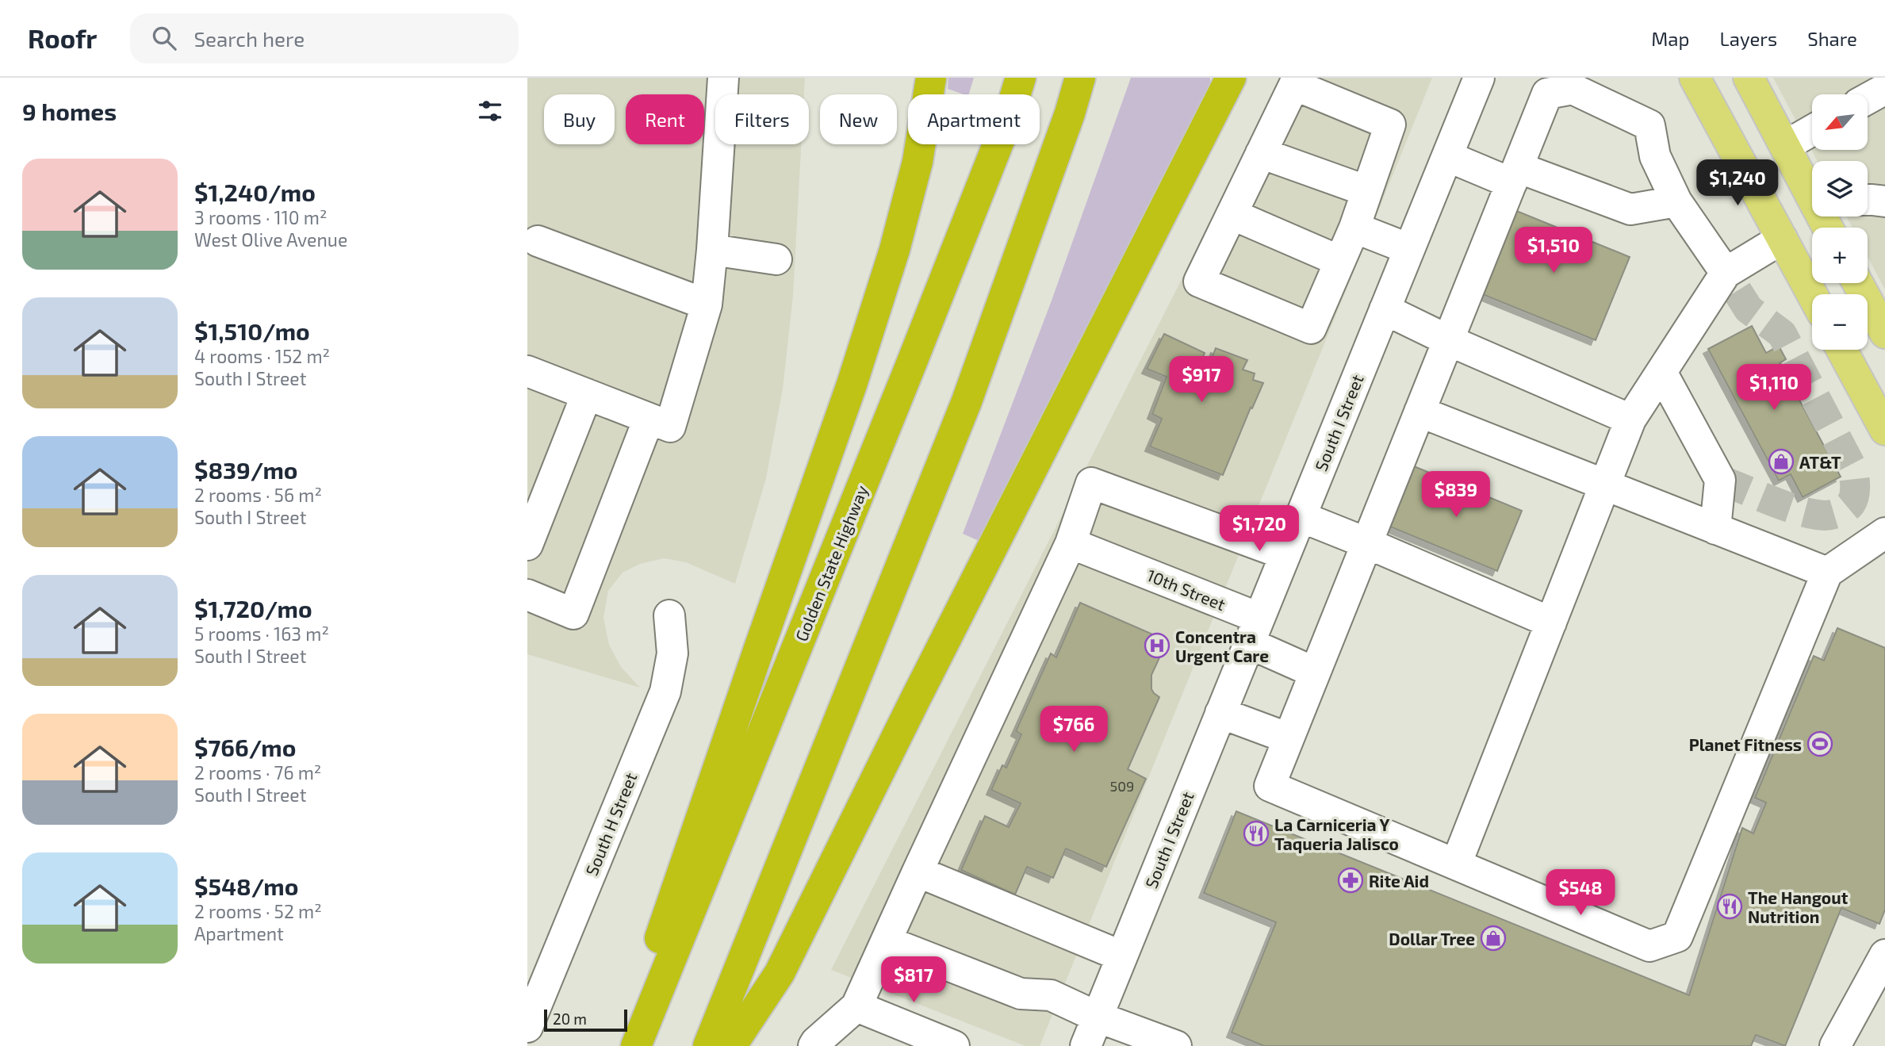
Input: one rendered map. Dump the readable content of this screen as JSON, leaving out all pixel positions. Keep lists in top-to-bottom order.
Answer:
{
  "streets": {
    "highway": ["Golden State Highway"],
    "street": ["South I Street", "10th Street", "South H Street"]
  },
  "crossings": [
    ["South I Street", "10th Street"]
  ],
  "places": {
    "shop": ["AT&T", "Dollar Tree"],
    "hospital": ["Concentra Urgent Care"],
    "sports": ["Planet Fitness"],
    "restaurant": ["La Carniceria Y Taqueria Jalisco", "The Hangout Nutrition"],
    "pharmacy": ["Rite Aid"]
  },
  "house_numbers": ["509"],
  "scale_bar": "20 m",
  "north": "bottom left",
  "page": {
    "header": "Roofr",
    "search": "Search here",
    "nav": ["Map", "Layers", "Share"],
    "heading": "9 homes",
    "map_buttons": ["+", "−"],
    "chip": [
      "Buy",
      "Rent",
      "Filters",
      "New",
      "Apartment"
    ],
    "list": [
      {
        "name": "$1,240/mo",
        "note": "3 rooms · 110 m² · West Olive Avenue"
      },
      {
        "name": "$1,510/mo",
        "note": "4 rooms · 152 m² · South I Street"
      },
      {
        "name": "$839/mo",
        "note": "2 rooms · 56 m² · South I Street"
      },
      {
        "name": "$1,720/mo",
        "note": "5 rooms · 163 m² · South I Street"
      },
      {
        "name": "$766/mo",
        "note": "2 rooms · 76 m² · South I Street"
      },
      {
        "name": "$548/mo",
        "note": "2 rooms · 52 m² · Apartment"
      }
    ],
    "price": [
      "$1,240",
      "$1,510",
      "$917",
      "$1,110",
      "$839",
      "$1,720",
      "$766",
      "$548",
      "$817"
    ],
    "scale": "20 m"
  }
}
